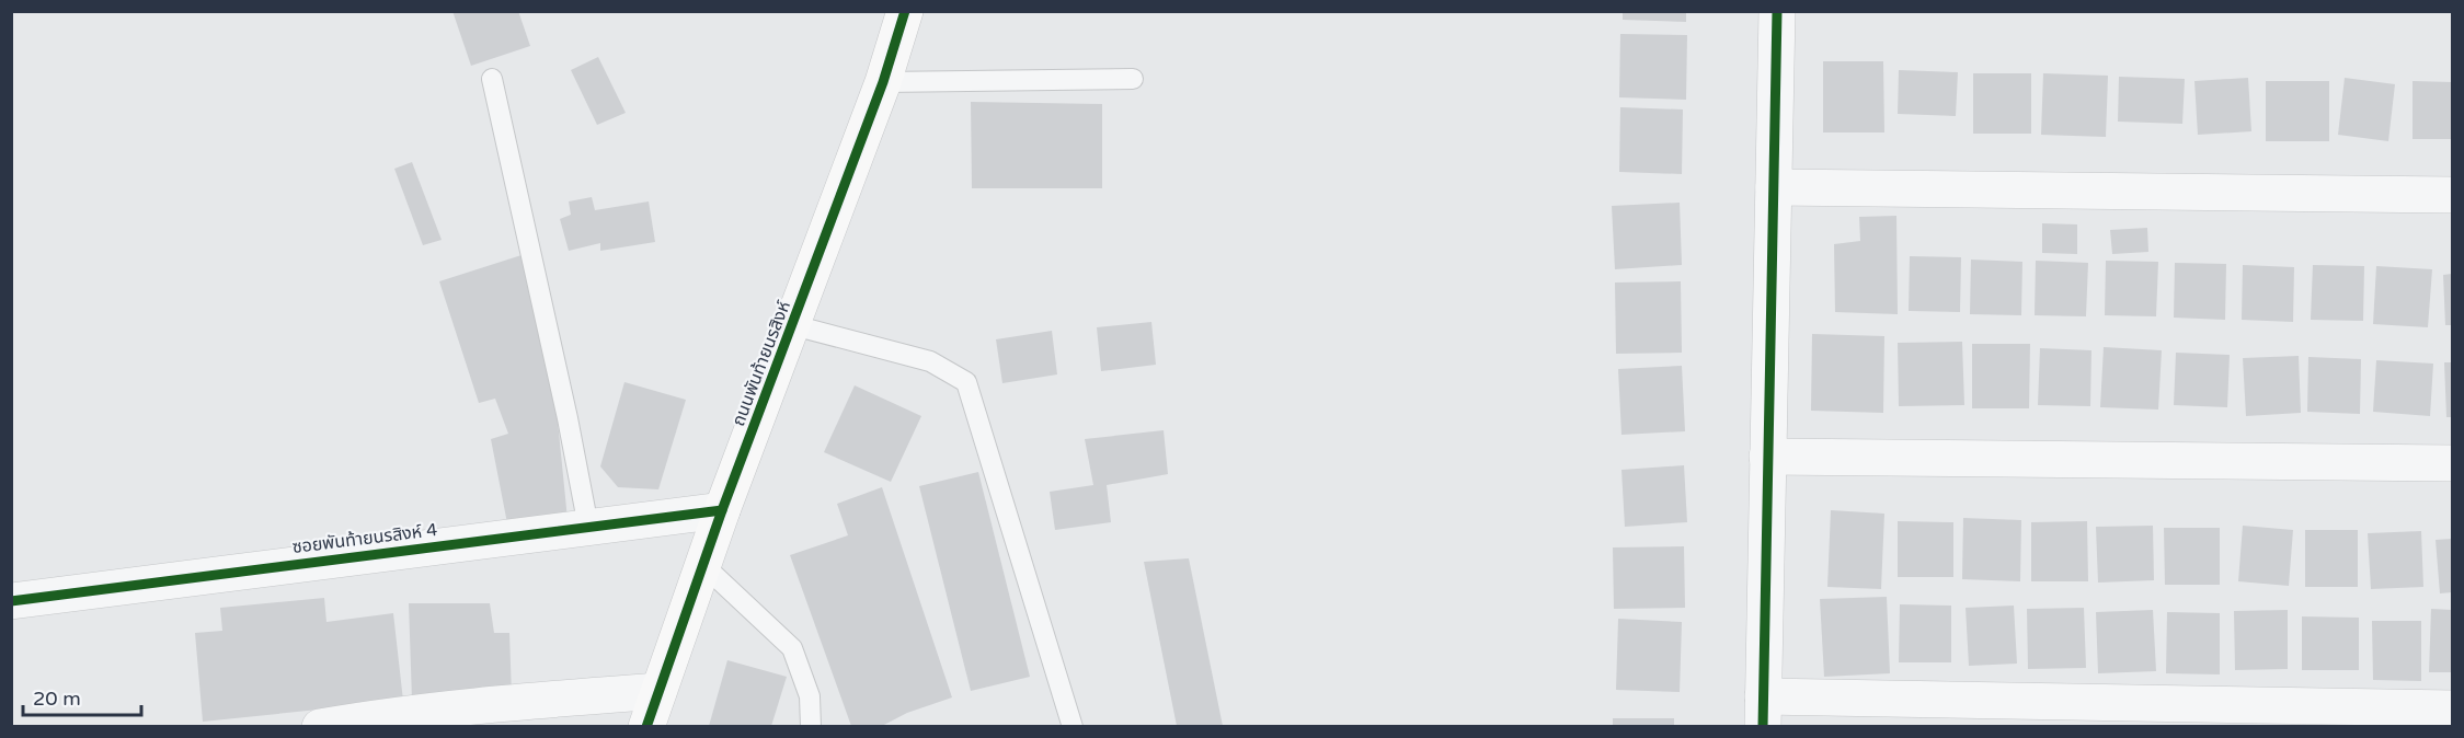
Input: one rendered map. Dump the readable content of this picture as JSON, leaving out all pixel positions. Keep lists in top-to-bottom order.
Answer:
{
  "streets": {
    "street": ["ถนนพันท้ายนรสิงห์", "ซอยพันท้ายนรสิงห์ 4"]
  },
  "crossings": [
    ["ถนนพันท้ายนรสิงห์", "ซอยพันท้ายนรสิงห์ 4"]
  ],
  "scale_bar": "20 m"
}
